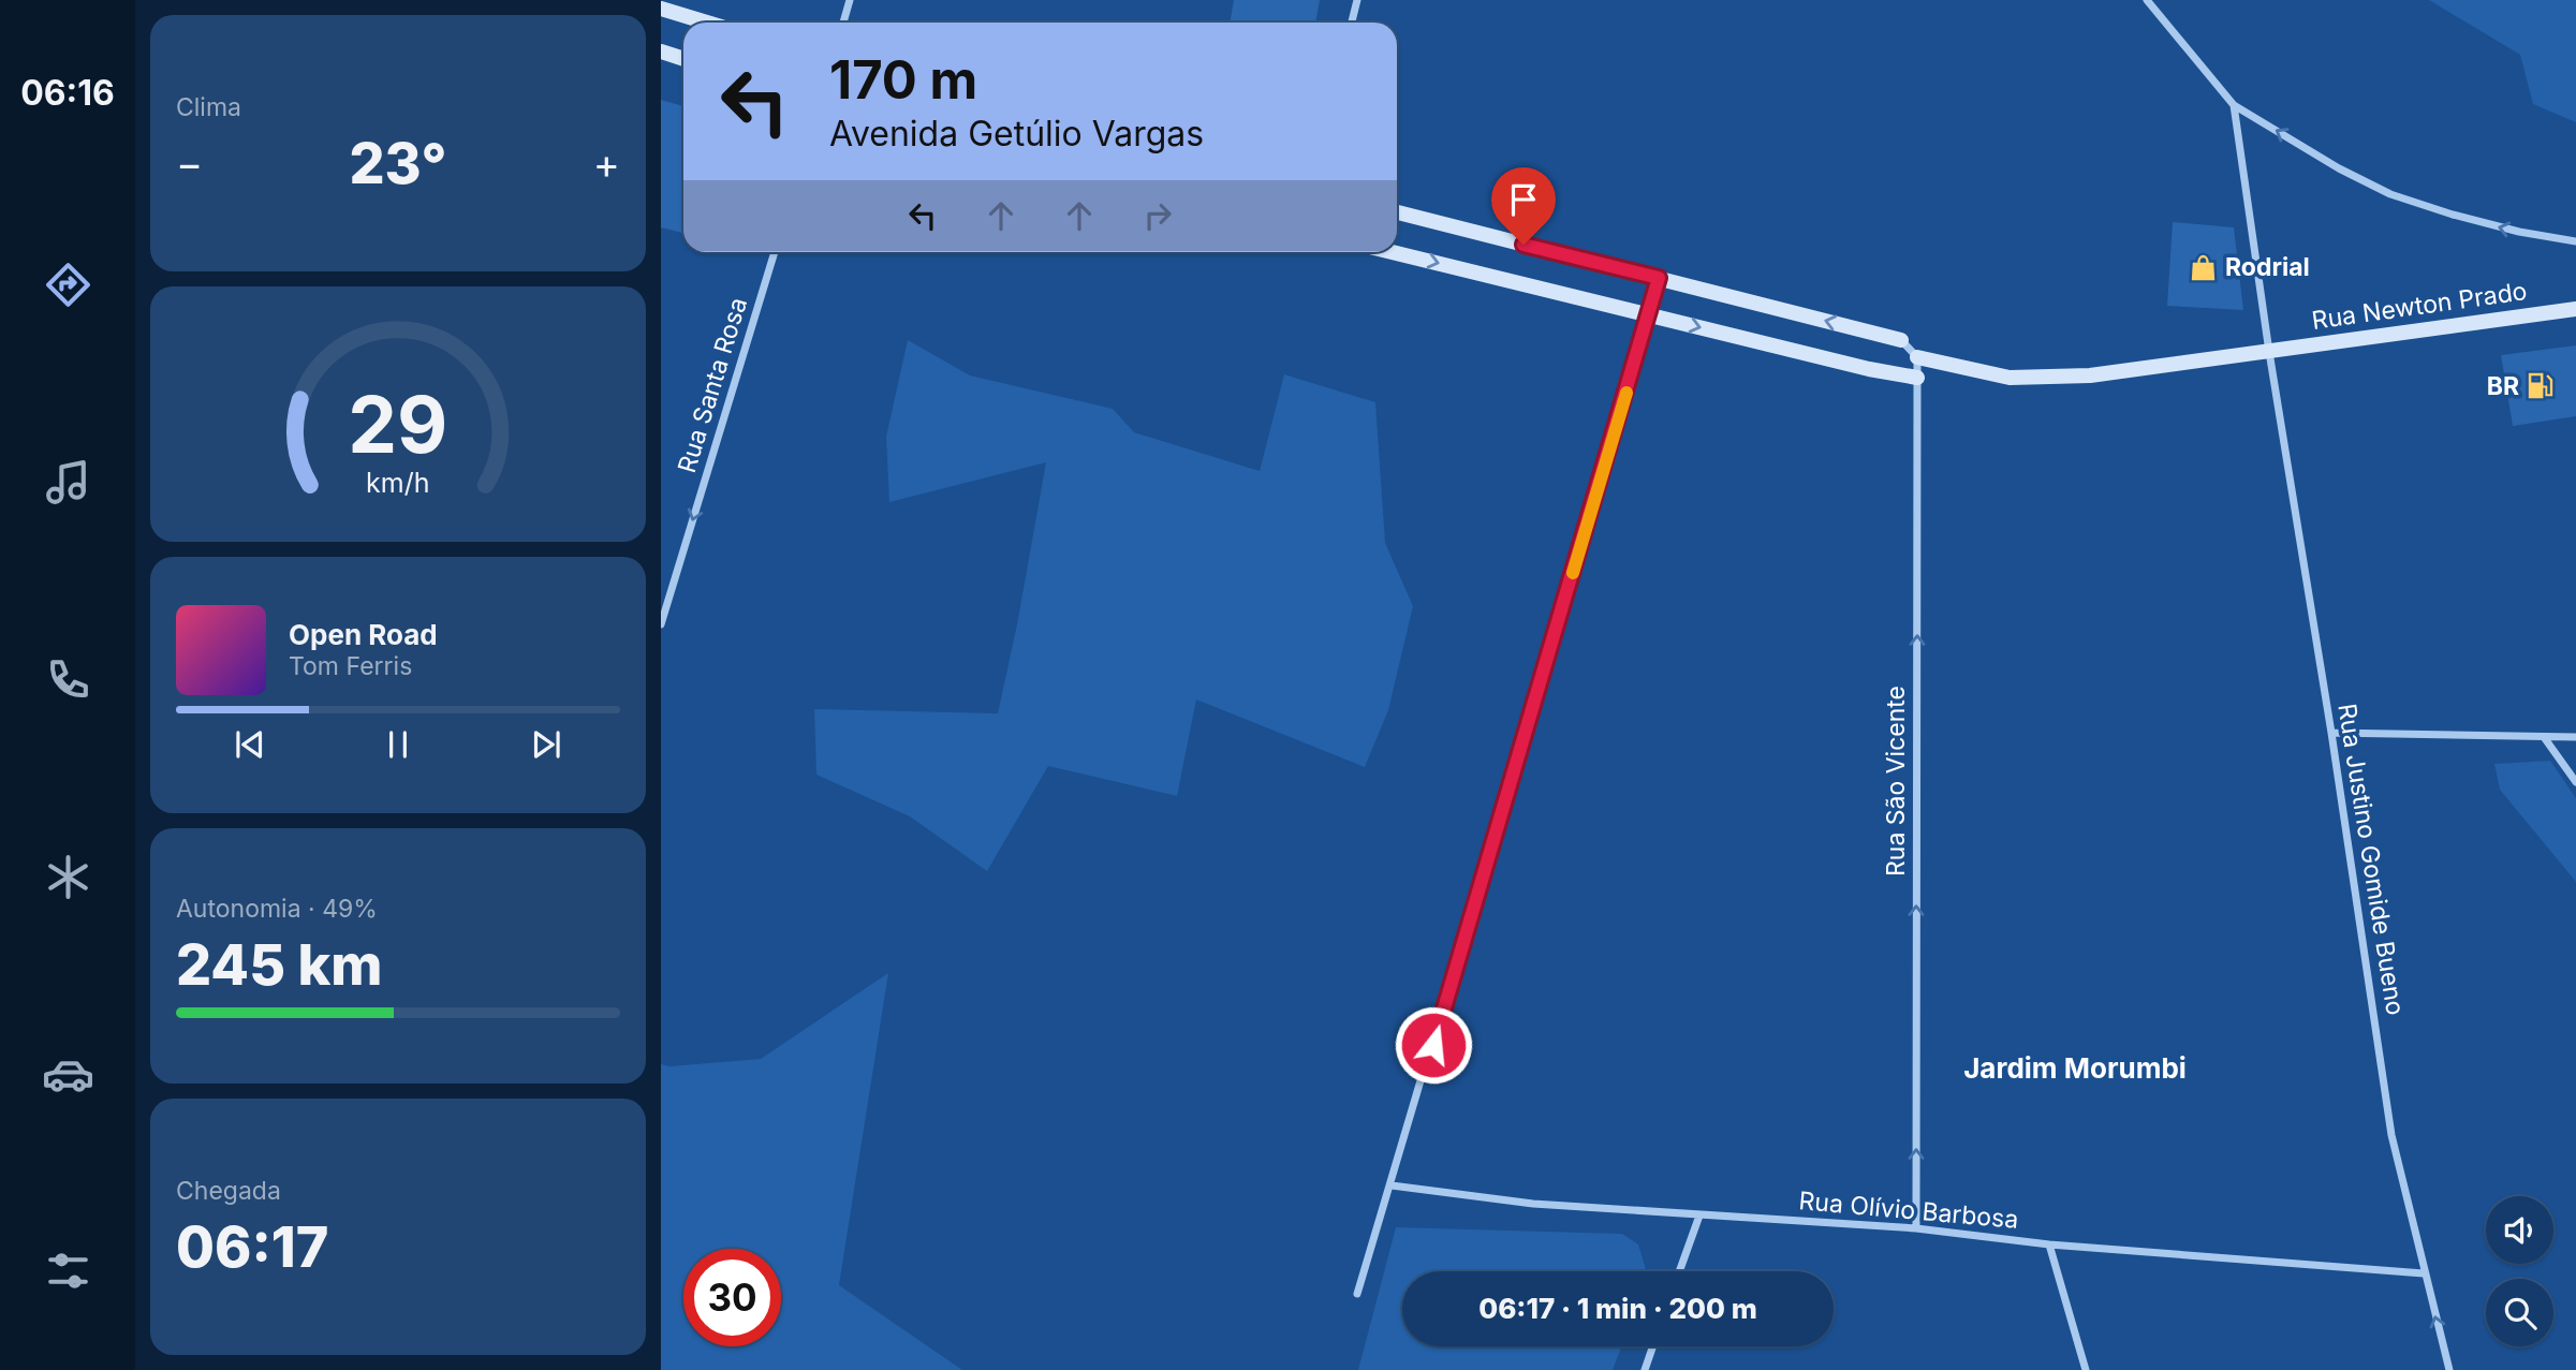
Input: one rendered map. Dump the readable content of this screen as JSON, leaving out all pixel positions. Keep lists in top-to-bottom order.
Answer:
{
  "streets": {
    "street": [
      "Rua Newton Prado",
      "Rua Santa Rosa",
      "Rua São Vicente",
      "Rua Justino Gomide Bueno",
      "Rua Olívio Barbosa"
    ]
  },
  "crossings": [
    ["Rua Newton Prado", "Rua São Vicente"],
    ["Rua Newton Prado", "Rua Justino Gomide Bueno"],
    ["Rua São Vicente", "Rua Olívio Barbosa"],
    ["Rua Justino Gomide Bueno", "Rua Olívio Barbosa"]
  ],
  "one_way": ["Rua Santa Rosa", "Rua São Vicente"],
  "districts": ["Jardim Morumbi"],
  "places": {
    "shop": ["Rodrial"],
    "fuel station": ["BR"]
  },
  "page": {
    "tabs": "06:16",
    "tile": [
      "Clima",
      ["Autonomia · 49%", "245 km"],
      ["Chegada", "06:17"]
    ],
    "turn": ["170 m", "Avenida Getúlio Vargas"],
    "heat": ["−", "23°", "+"],
    "song": ["Open Road", "Tom Ferris"],
    "limit": "30",
    "trip": "06:17 · 1 min · 200 m",
    "gauge": ["29", "km/h"]
  }
}
